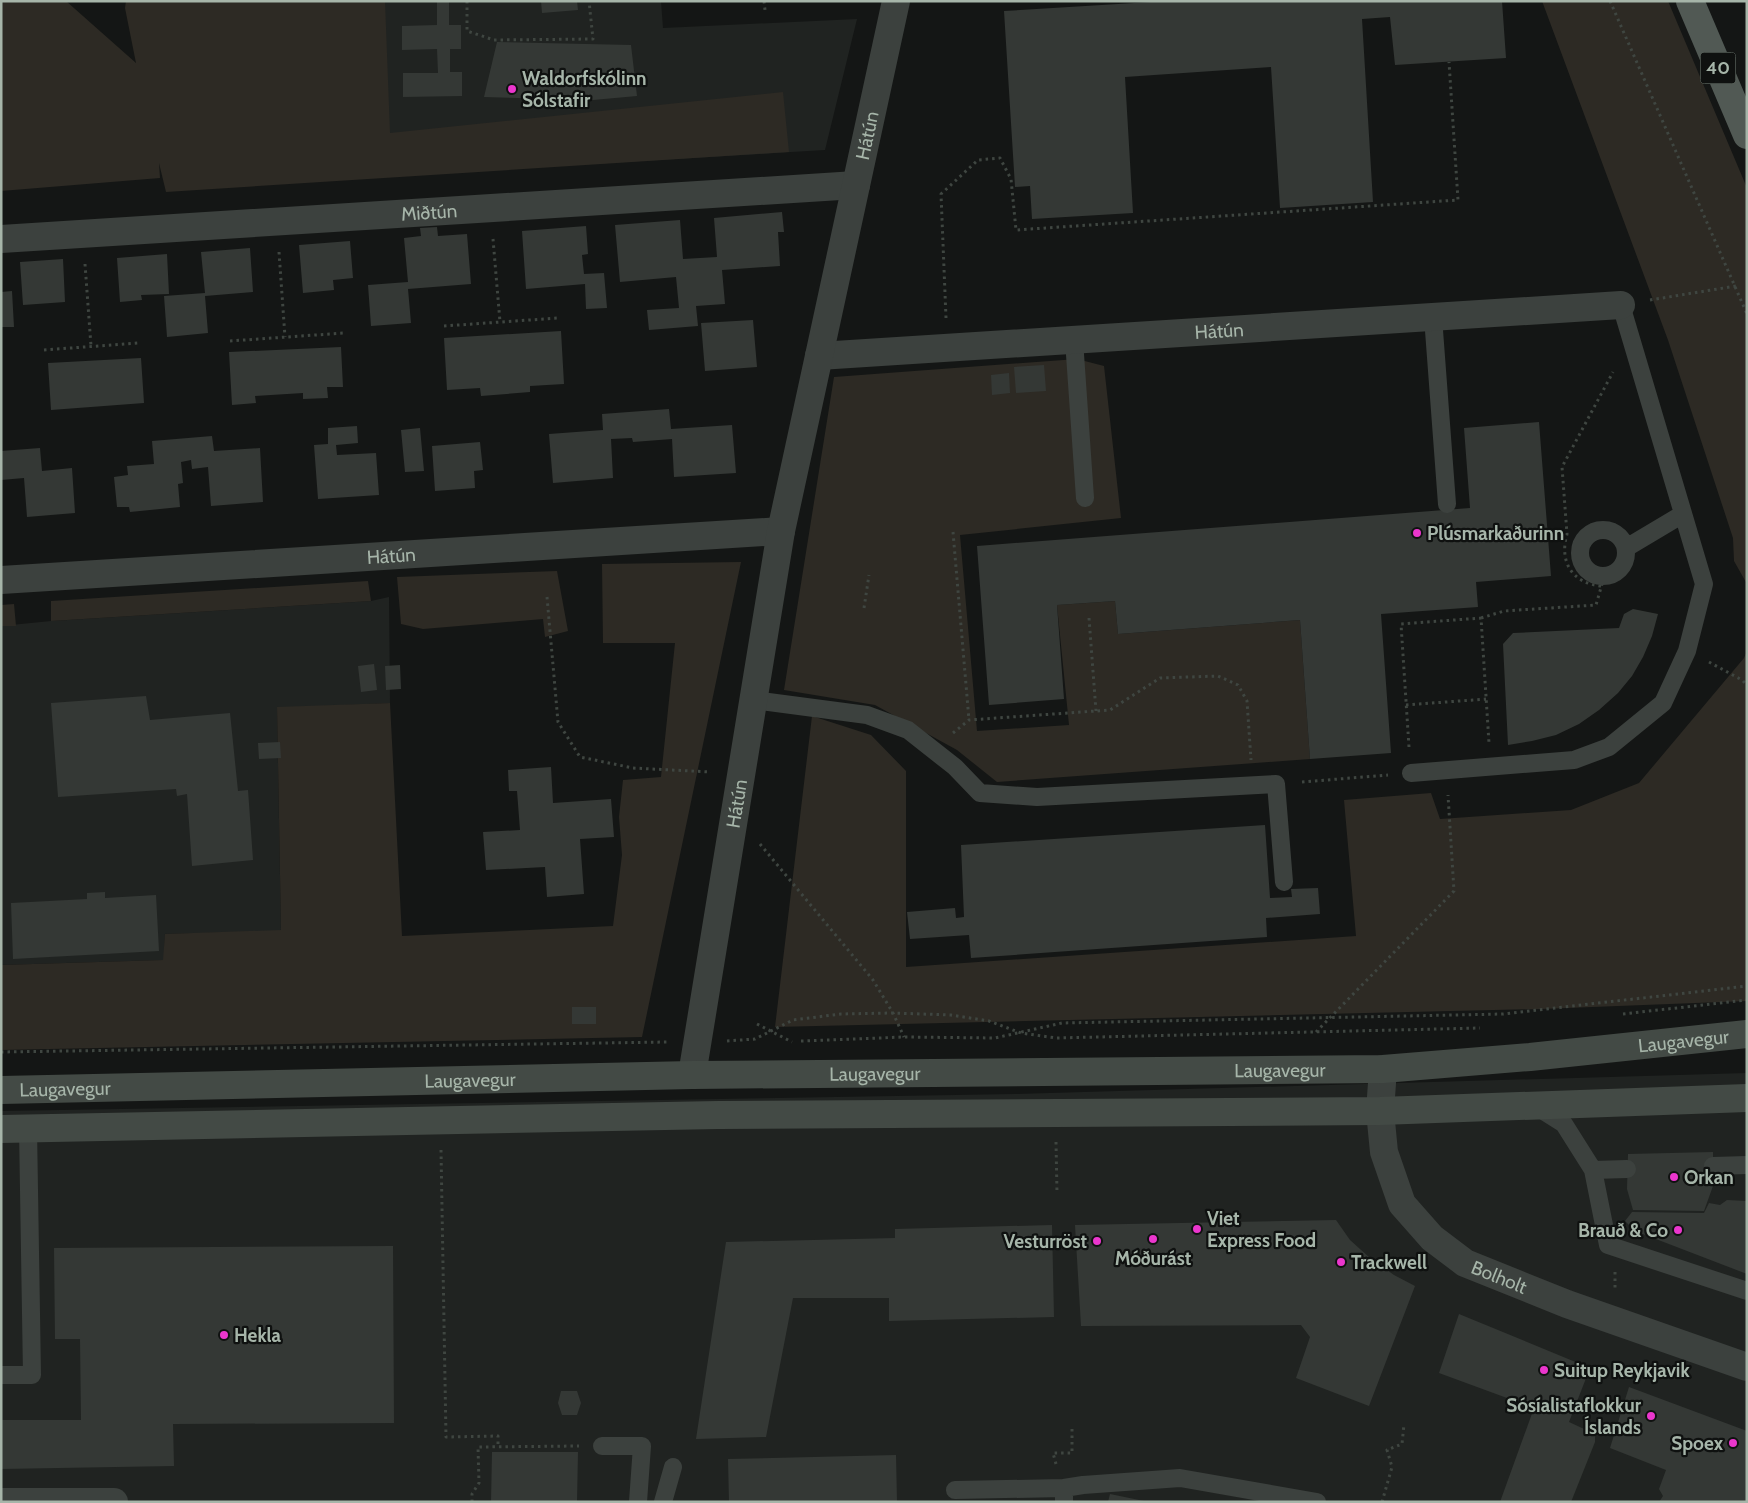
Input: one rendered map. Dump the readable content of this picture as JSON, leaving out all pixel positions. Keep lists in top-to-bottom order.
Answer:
{
  "streets": {
    "main road": ["40", "Laugavegur"],
    "street": ["Hátún", "Miðtún", "Bolholt"]
  },
  "crossings": [
    ["Hátún", "Miðtún"],
    ["Hátún", "Laugavegur"],
    ["Laugavegur", "Bolholt"]
  ],
  "places": [
    "Waldorfskólinn Sólstafir",
    "Plúsmarkaðurinn",
    "Orkan",
    "Viet Express Food",
    "Brauð & Co",
    "Móðurást",
    "Vesturröst",
    "Trackwell",
    "Hekla",
    "Suitup Reykjavik",
    "Sósíalistaflokkur Íslands",
    "Spoex"
  ]
}
